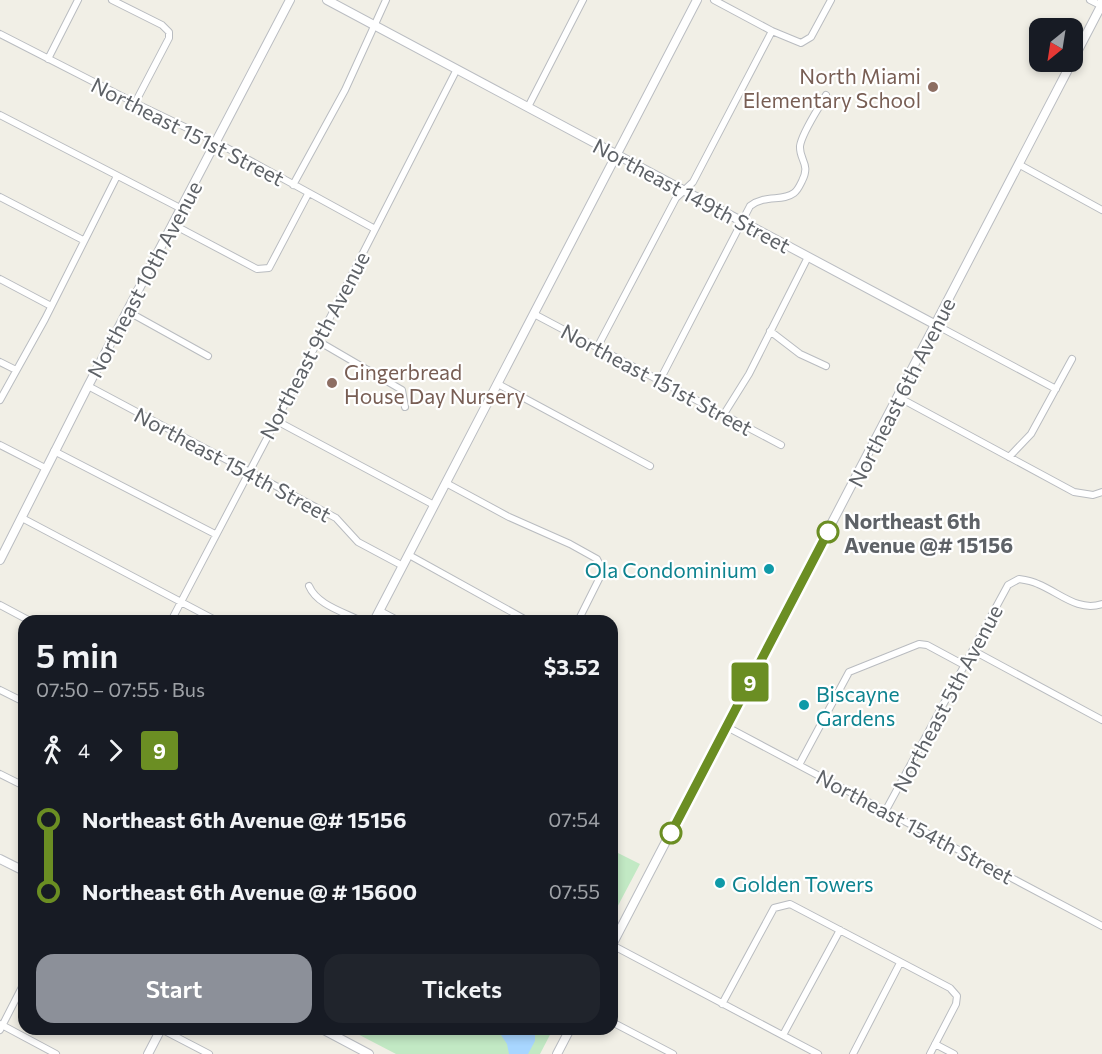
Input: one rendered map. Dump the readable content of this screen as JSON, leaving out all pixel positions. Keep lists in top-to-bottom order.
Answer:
{
  "streets": {
    "street": [
      "Northeast 151st Street",
      "Northeast 149th Street",
      "Northeast 10th Avenue",
      "Northeast 9th Avenue",
      "Northeast 6th Avenue",
      "Northeast 154th Street",
      "Northeast 5th Avenue"
    ]
  },
  "crossings": [
    ["Northeast 151st Street", "Northeast 10th Avenue"],
    ["Northeast 151st Street", "Northeast 9th Avenue"],
    ["Northeast 149th Street", "Northeast 9th Avenue"],
    ["Northeast 149th Street", "Northeast 6th Avenue"],
    ["Northeast 10th Avenue", "Northeast 154th Street"],
    ["Northeast 9th Avenue", "Northeast 154th Street"],
    ["Northeast 6th Avenue", "Northeast 154th Street"],
    ["Northeast 154th Street", "Northeast 5th Avenue"]
  ],
  "places": [
    "North Miami Elementary School",
    "Gingerbread House Day Nursery",
    "Northeast 6th Avenue @# 15156",
    "Ola Condominium",
    "Biscayne Gardens",
    "Golden Towers"
  ],
  "lines": ["bus line 9"],
  "north": "bottom left",
  "page": {
    "on_map": "9",
    "heading": ["5 min", "07:50 – 07:55 · Bus", "$3.52"],
    "legs": ["4", "9"],
    "list": [
      {
        "name": "Northeast 6th Avenue @# 15156",
        "value": "07:54"
      },
      {
        "name": "Northeast 6th Avenue @ # 15600",
        "value": "07:55"
      }
    ],
    "buttons": ["Start", "Tickets"]
  }
}
